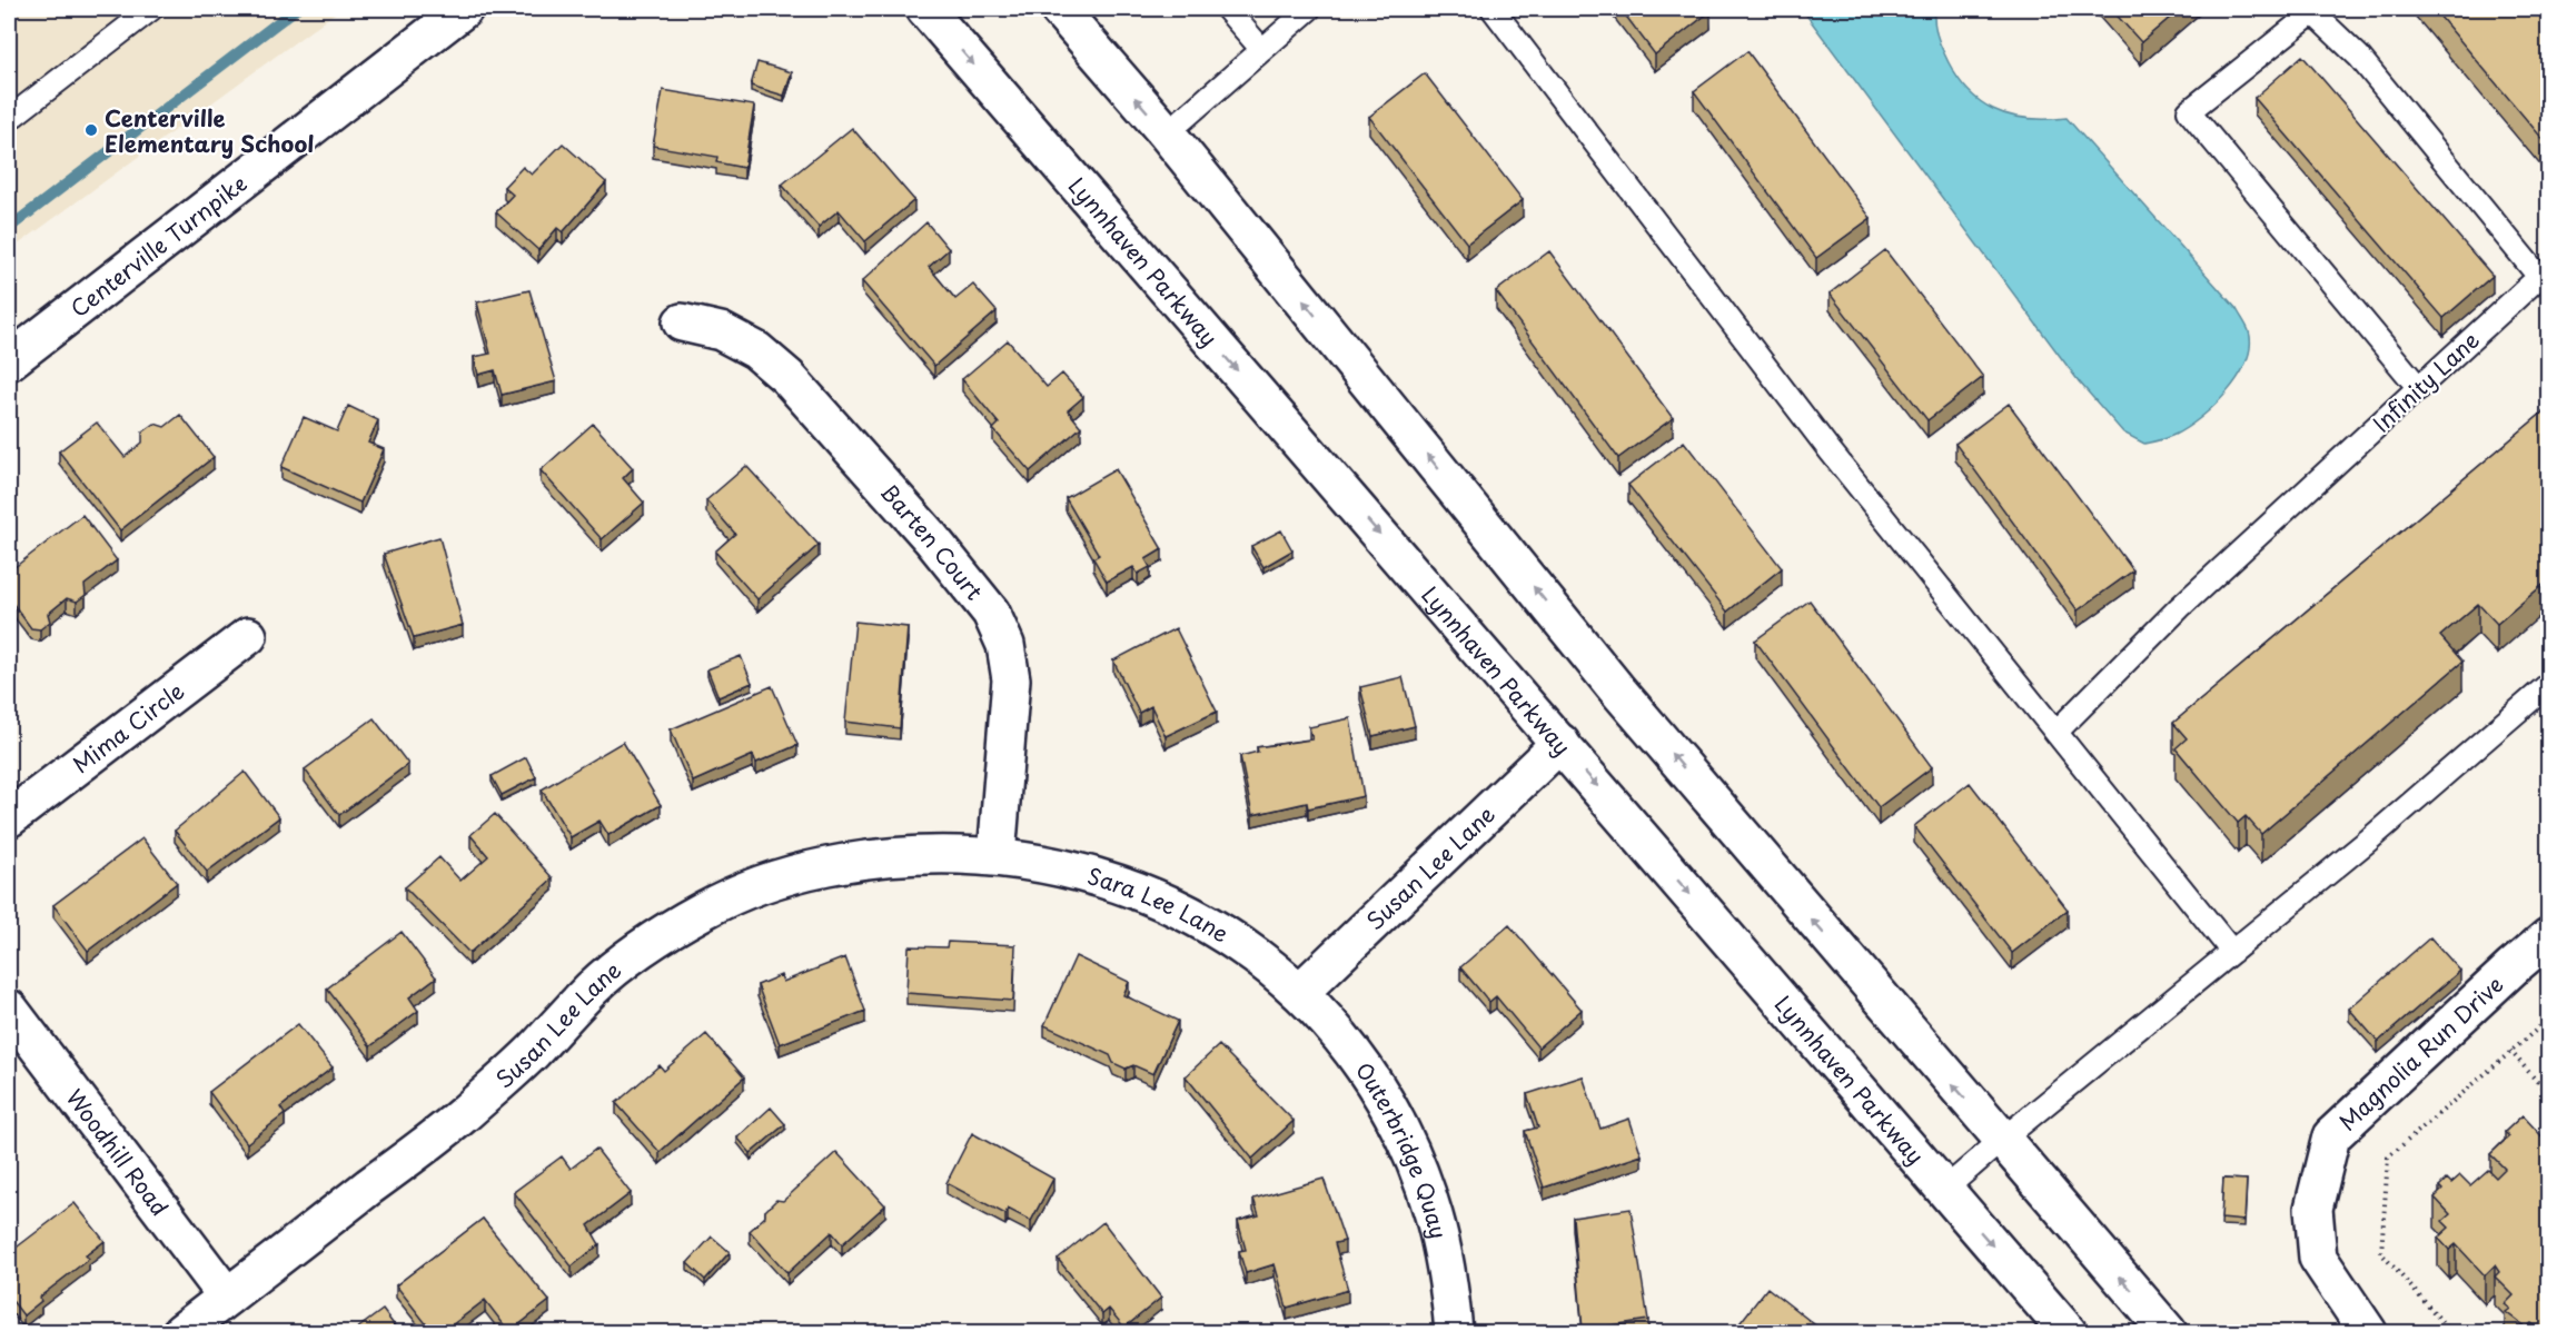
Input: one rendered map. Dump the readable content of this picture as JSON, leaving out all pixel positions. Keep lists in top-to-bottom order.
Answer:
{
  "streets": {
    "main road": [
      "Centerville Turnpike",
      "Lynnhaven Parkway",
      "Barten Court",
      "Mima Circle",
      "Susan Lee Lane",
      "Sara Lee Lane",
      "Magnolia Run Drive",
      "Woodhill Road",
      "Outerbridge Quay"
    ],
    "lane": ["Infinity Lane"]
  },
  "crossings": [
    ["Lynnhaven Parkway", "Susan Lee Lane"],
    ["Barten Court", "Susan Lee Lane"],
    ["Barten Court", "Sara Lee Lane"],
    ["Susan Lee Lane", "Sara Lee Lane"],
    ["Susan Lee Lane", "Woodhill Road"],
    ["Susan Lee Lane", "Outerbridge Quay"],
    ["Sara Lee Lane", "Outerbridge Quay"]
  ],
  "places": ["Centerville Elementary School"]
}
